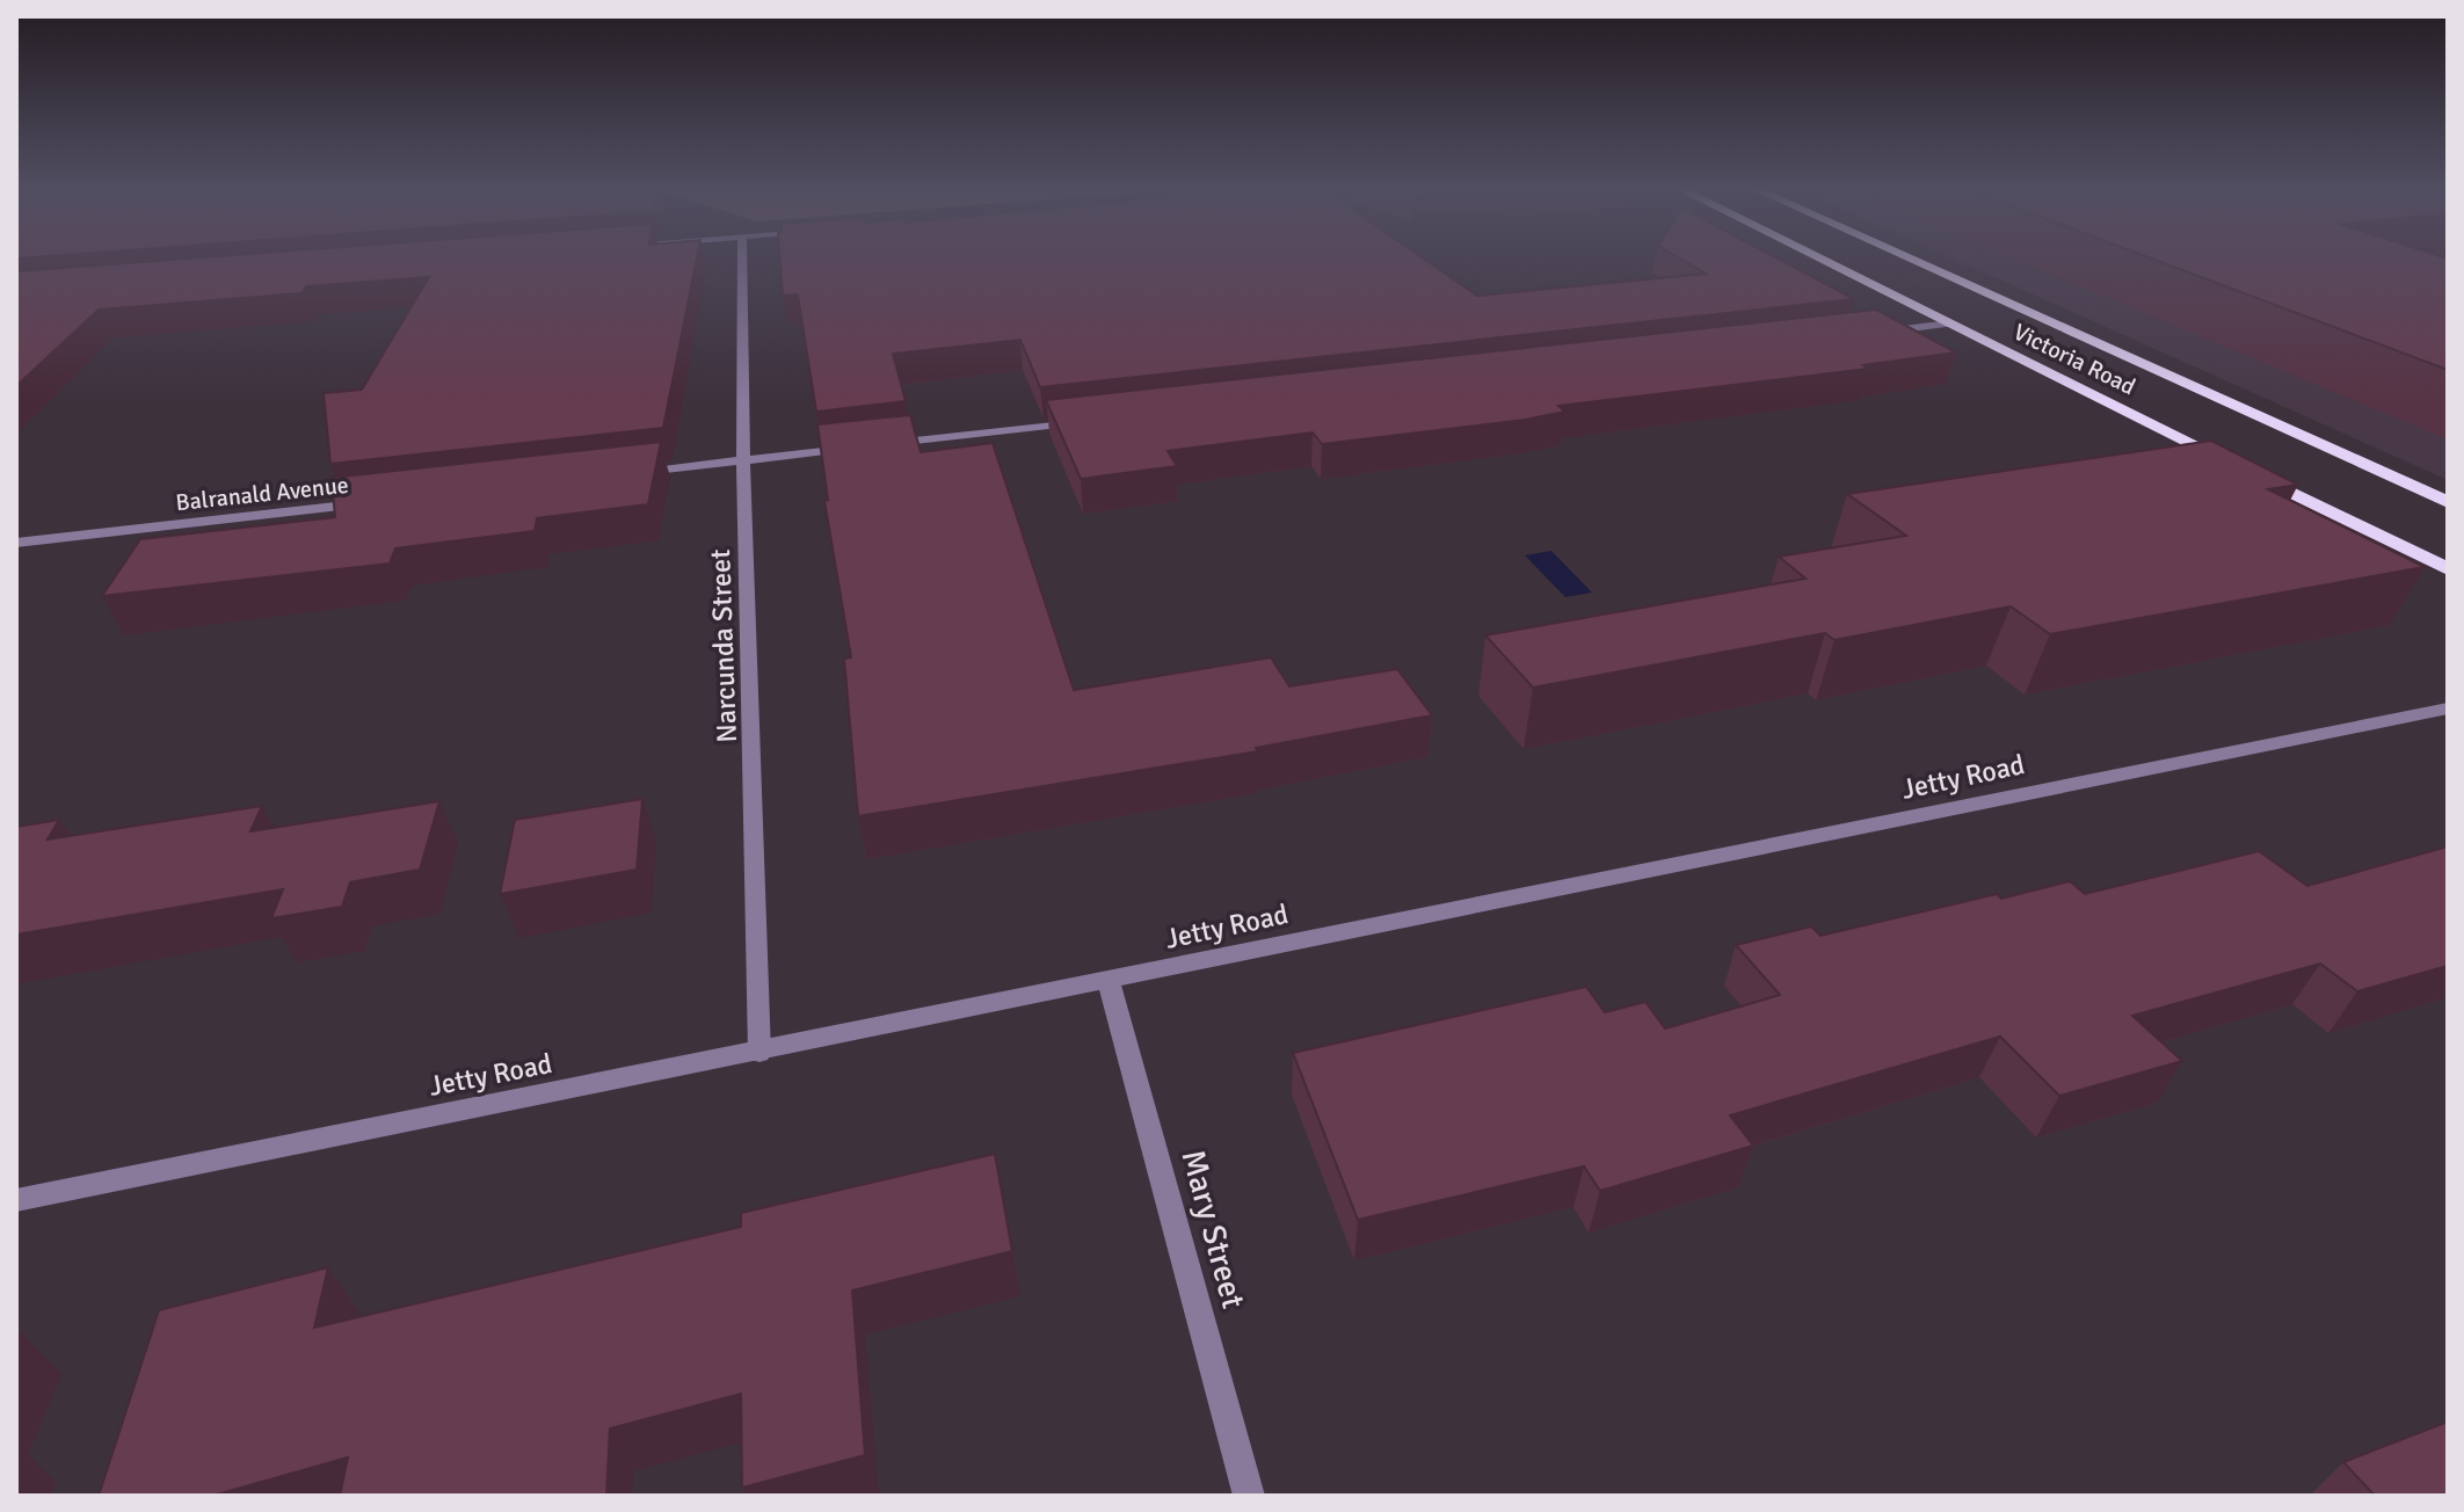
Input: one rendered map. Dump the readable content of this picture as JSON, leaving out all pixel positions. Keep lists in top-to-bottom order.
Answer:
{
  "streets": {
    "highway": ["Victoria Road"],
    "street": [
      "Balranald Avenue",
      "Narcunda Street",
      "Jetty Road",
      "Mary Street"
    ]
  },
  "crossings": [
    ["Narcunda Street", "Jetty Road"],
    ["Jetty Road", "Mary Street"]
  ]
}
